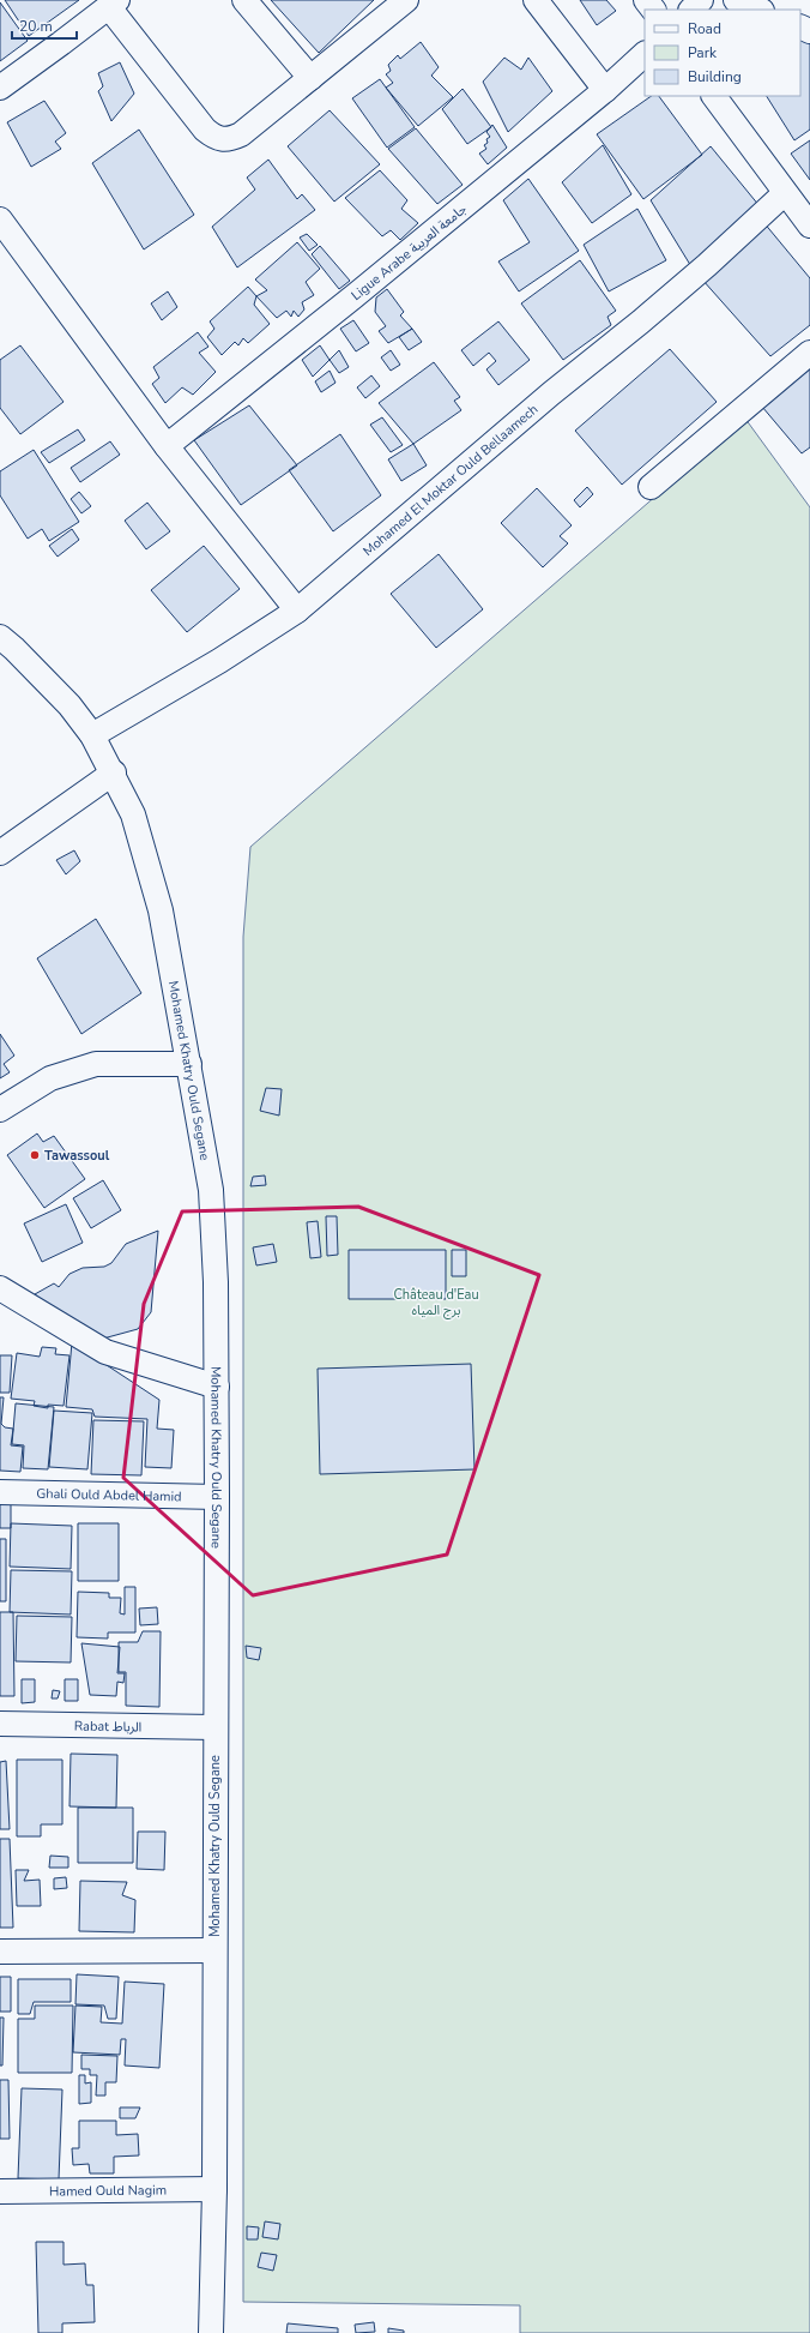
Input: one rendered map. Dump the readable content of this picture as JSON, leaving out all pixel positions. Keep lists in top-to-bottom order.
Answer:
{
  "streets": {
    "street": [
      "Ligue Arabe جامعة العربية",
      "Mohamed El Moktar Ould Bellaamech",
      "Mohamed Khatry Ould Segane",
      "Ghali Ould Abdel Hamid",
      "Rabat الرباط",
      "Hamed Ould Nagim"
    ]
  },
  "crossings": [
    ["Mohamed El Moktar Ould Bellaamech", "Mohamed Khatry Ould Segane"],
    ["Mohamed Khatry Ould Segane", "Ghali Ould Abdel Hamid"],
    ["Mohamed Khatry Ould Segane", "Rabat الرباط"],
    ["Mohamed Khatry Ould Segane", "Hamed Ould Nagim"]
  ],
  "parks": ["Château d'Eau برج المياه"],
  "places": ["Tawassoul"],
  "legend": ["Road", "Park", "Building"],
  "scale_bar": "20 m"
}
